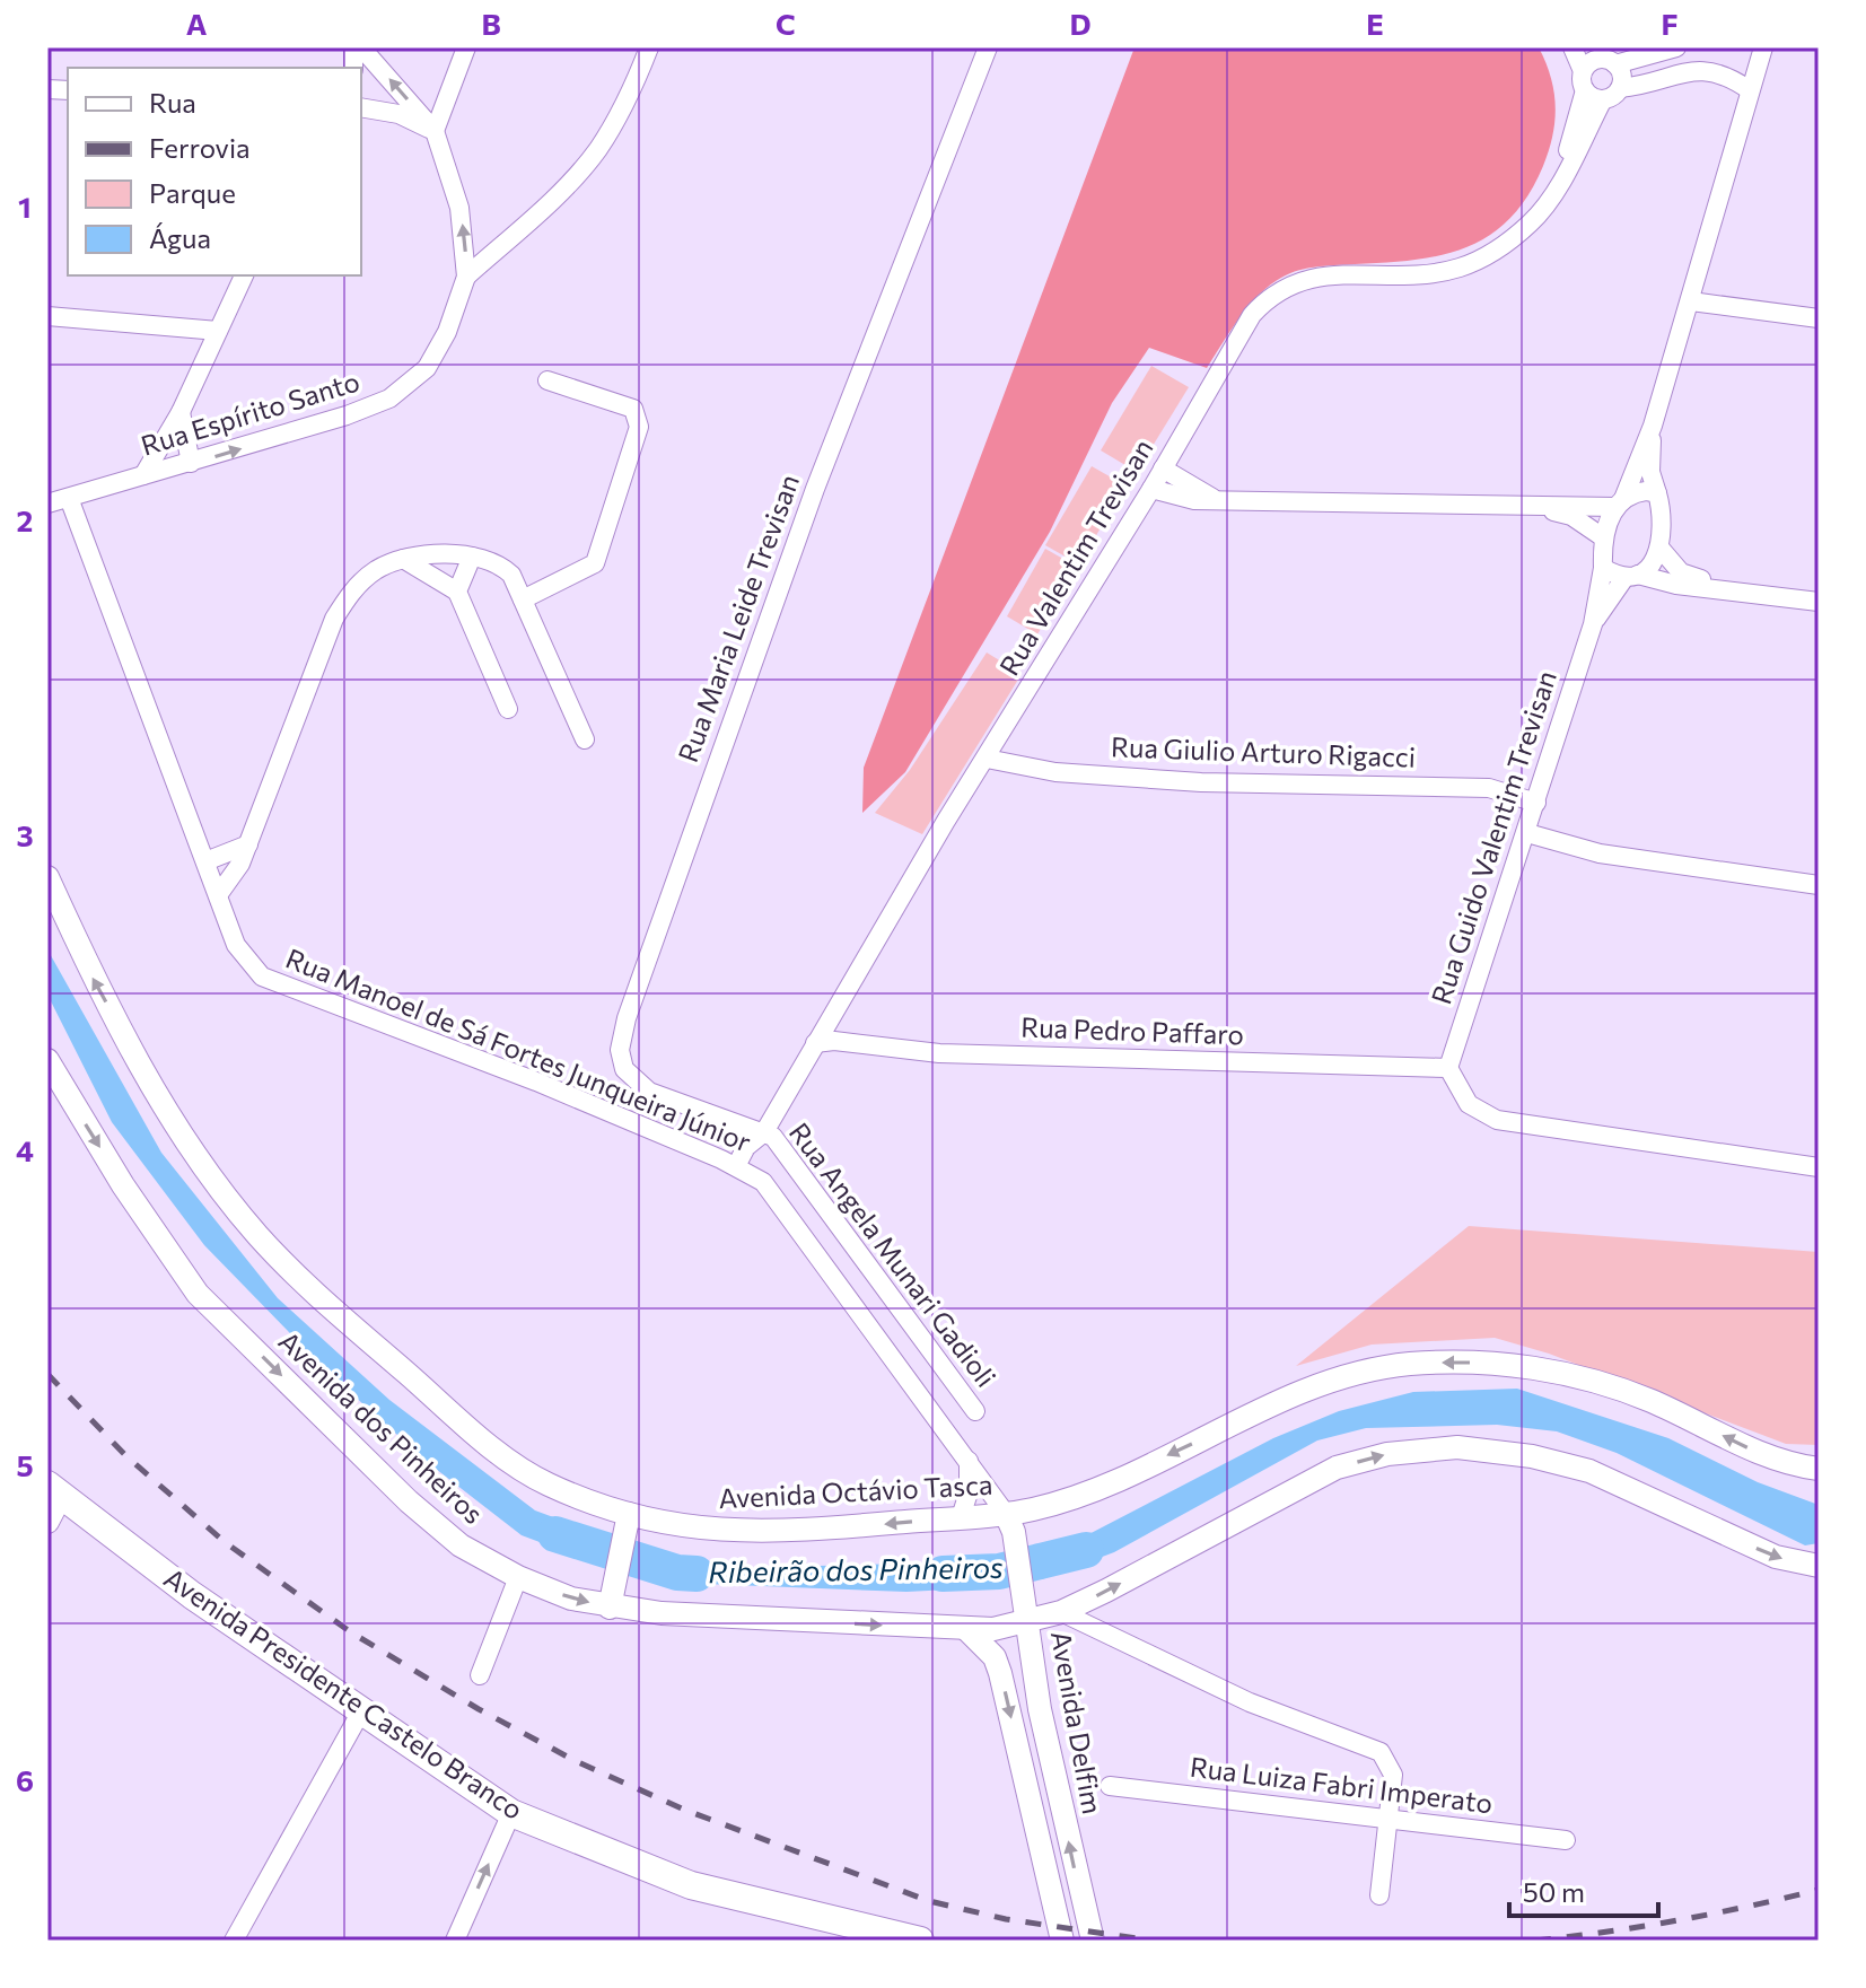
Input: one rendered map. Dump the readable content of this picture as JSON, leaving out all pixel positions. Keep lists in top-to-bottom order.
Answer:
{
  "streets": {
    "main road": ["Avenida Presidente Castelo Branco"],
    "street": [
      "Rua Espírito Santo",
      "Rua Valentim Trevisan",
      "Rua Maria Leide Trevisan",
      "Rua Giulio Arturo Rigacci",
      "Rua Guido Valentim Trevisan",
      "Rua Pedro Paffaro",
      "Rua Manoel de Sá Fortes Junqueira Júnior",
      "Rua Angela Munari Gadioli",
      "Avenida dos Pinheiros",
      "Avenida Octávio Tasca",
      "Avenida Delfim",
      "Rua Luiza Fabri Imperato"
    ]
  },
  "crossings": [
    ["Rua Espírito Santo", "Rua Manoel de Sá Fortes Junqueira Júnior"],
    ["Rua Valentim Trevisan", "Rua Maria Leide Trevisan"],
    ["Rua Valentim Trevisan", "Rua Giulio Arturo Rigacci"],
    ["Rua Valentim Trevisan", "Rua Pedro Paffaro"],
    ["Rua Valentim Trevisan", "Rua Manoel de Sá Fortes Junqueira Júnior"],
    ["Rua Valentim Trevisan", "Rua Angela Munari Gadioli"],
    ["Rua Maria Leide Trevisan", "Rua Angela Munari Gadioli"],
    ["Rua Giulio Arturo Rigacci", "Rua Guido Valentim Trevisan"],
    ["Rua Guido Valentim Trevisan", "Rua Pedro Paffaro"],
    ["Rua Manoel de Sá Fortes Junqueira Júnior", "Avenida Octávio Tasca"],
    ["Rua Manoel de Sá Fortes Junqueira Júnior", "Avenida Delfim"],
    ["Avenida dos Pinheiros", "Avenida Delfim"],
    ["Avenida Octávio Tasca", "Avenida Delfim"]
  ],
  "one_way": ["Avenida dos Pinheiros", "Avenida Octávio Tasca"],
  "water": ["Ribeirão dos Pinheiros"],
  "legend": [
    "Rua",
    "Ferrovia",
    "Parque",
    "Água"
  ],
  "scale_bar": "50 m",
  "grid": {
    "columns": [
      "A",
      "B",
      "C",
      "D",
      "E",
      "F"
    ],
    "rows": [
      "1",
      "2",
      "3",
      "4",
      "5",
      "6"
    ]
  }
}
